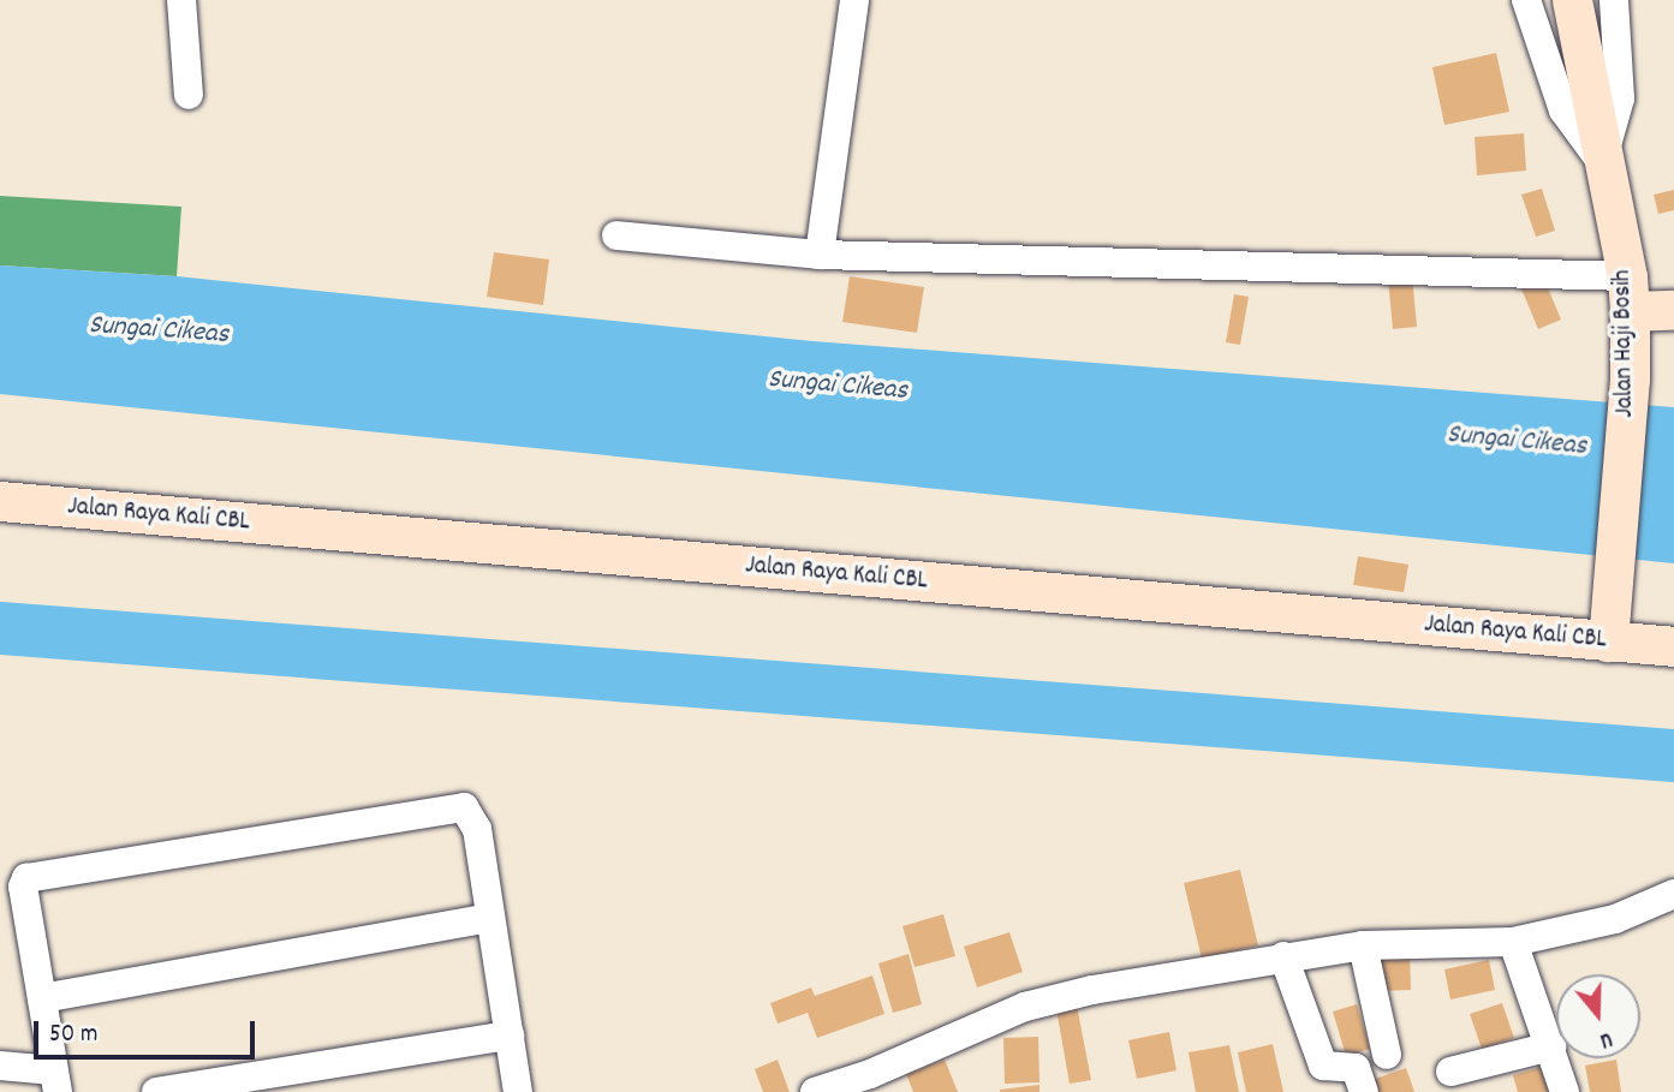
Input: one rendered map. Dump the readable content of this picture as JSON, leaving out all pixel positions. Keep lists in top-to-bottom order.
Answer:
{
  "streets": {
    "main road": ["Jalan Haji Bosih", "Jalan Raya Kali CBL"]
  },
  "crossings": [
    ["Jalan Haji Bosih", "Jalan Raya Kali CBL"]
  ],
  "water": ["Sungai Cikeas"],
  "scale_bar": "50 m",
  "north": "bottom"
}
